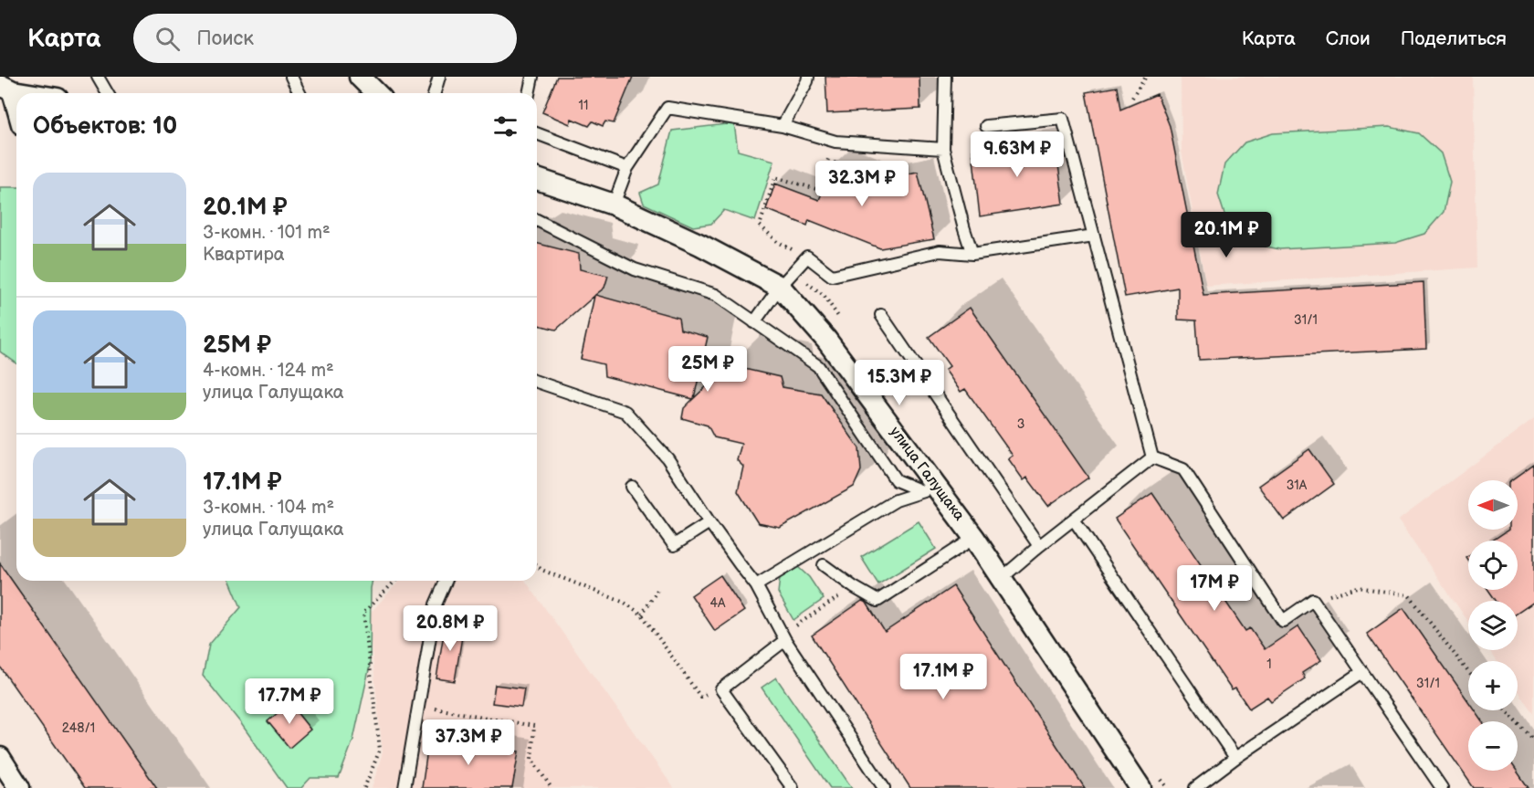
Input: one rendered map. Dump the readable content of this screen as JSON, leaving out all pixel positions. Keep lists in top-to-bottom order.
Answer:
{
  "streets": {
    "street": ["улица Галущака"]
  },
  "house_numbers": [
    "11",
    "31/1",
    "3",
    "31А",
    "4А",
    "1",
    "31/1",
    "248/1"
  ],
  "north": "left",
  "page": {
    "header": "Карта",
    "search": "Поиск",
    "nav": ["Карта", "Слои", "Поделиться"],
    "heading": "Объектов: 10",
    "price": [
      "9.63M ₽",
      "32.3M ₽",
      "20.1M ₽",
      "25M ₽",
      "15.3M ₽",
      "17M ₽",
      "20.8M ₽",
      "17.1M ₽",
      "17.7M ₽",
      "37.3M ₽"
    ],
    "list": [
      {
        "name": "20.1M ₽",
        "note": "3-комн. · 101 m² · Квартира"
      },
      {
        "name": "25M ₽",
        "note": "4-комн. · 124 m² · улица Галущака"
      },
      {
        "name": "17.1M ₽",
        "note": "3-комн. · 104 m² · улица Галущака"
      }
    ],
    "map_buttons": ["+", "−"]
  }
}
